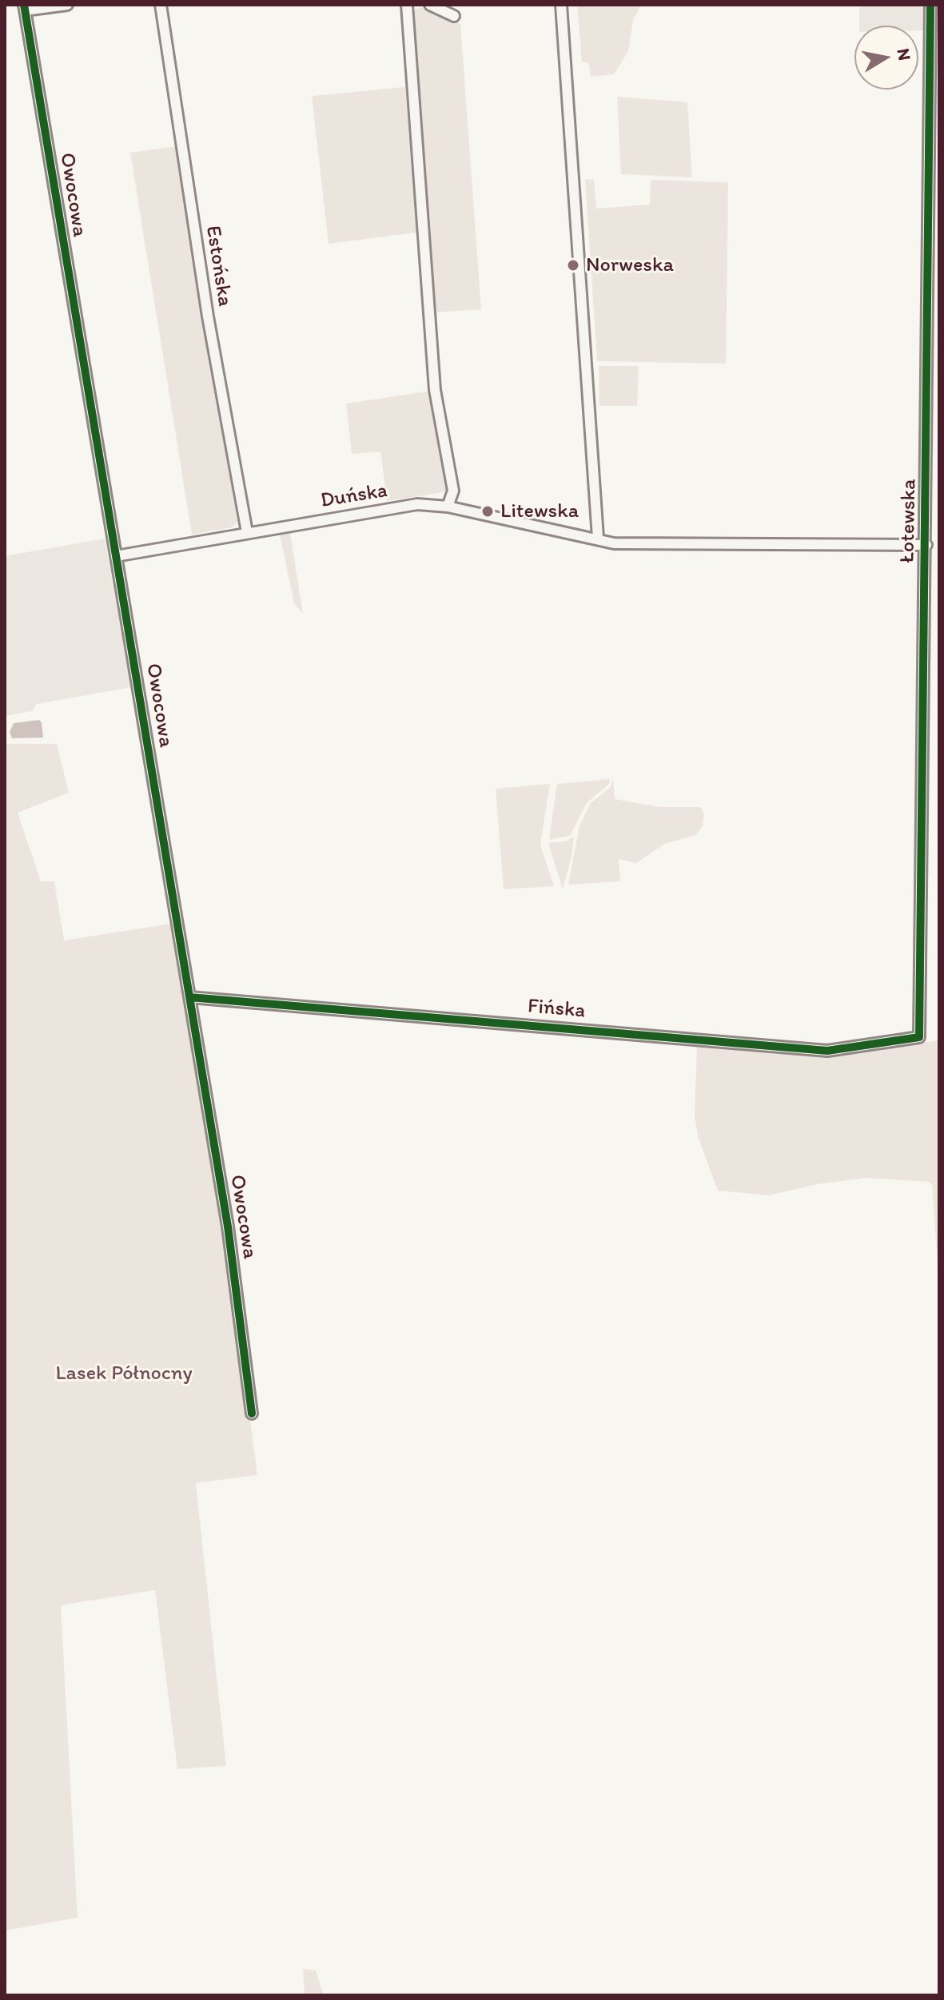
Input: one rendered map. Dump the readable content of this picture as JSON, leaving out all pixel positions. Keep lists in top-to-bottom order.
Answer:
{
  "streets": {
    "street": [
      "Owocowa",
      "Estońska",
      "Duńska",
      "Łotewska",
      "Fińska"
    ]
  },
  "crossings": [
    ["Owocowa", "Duńska"],
    ["Owocowa", "Fińska"],
    ["Estońska", "Duńska"],
    ["Łotewska", "Fińska"]
  ],
  "parks": ["Lasek Północny"],
  "places": ["Norweska", "Litewska"],
  "north": "right"
}
